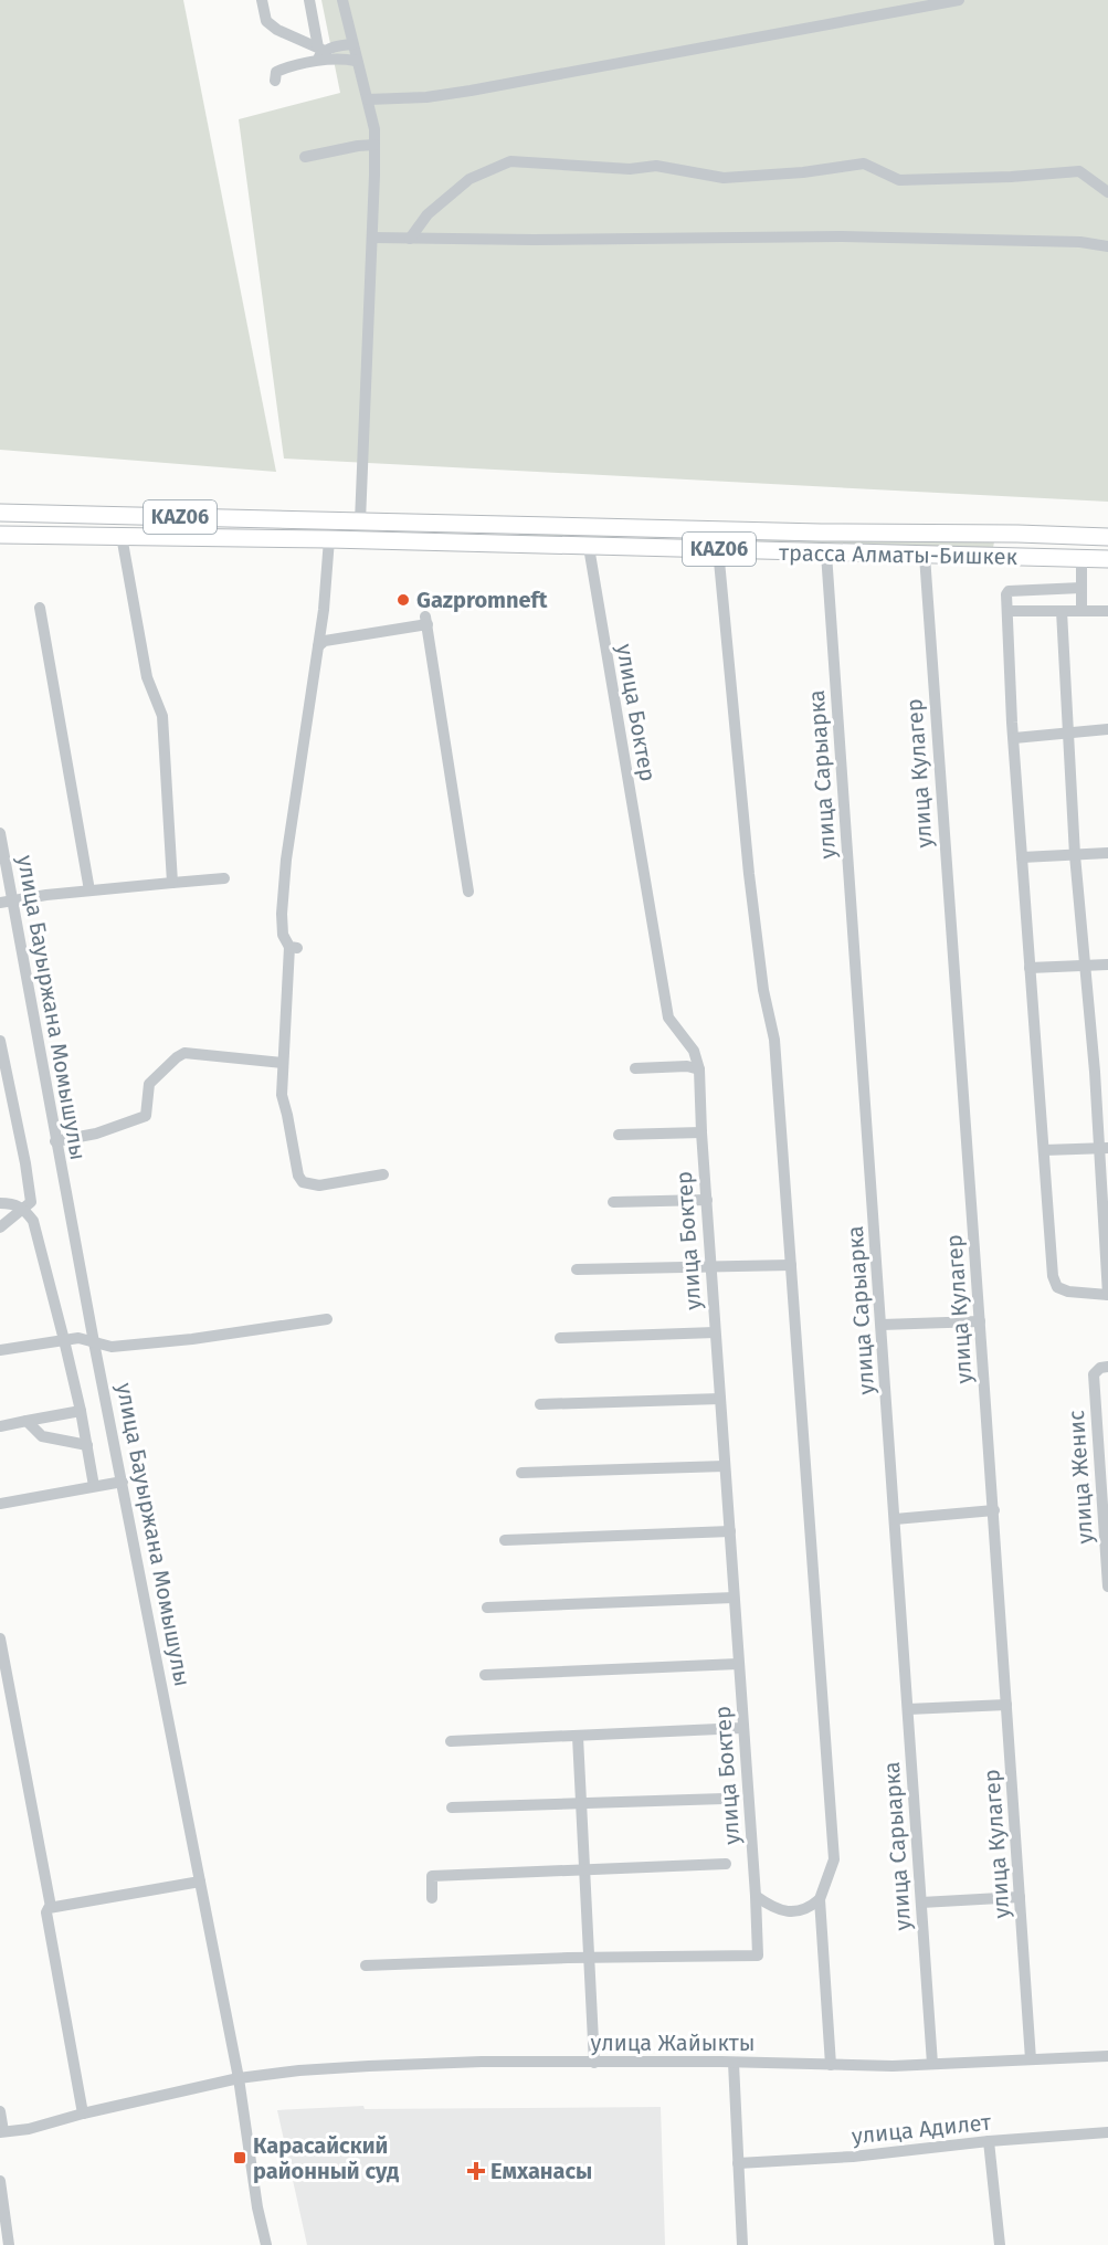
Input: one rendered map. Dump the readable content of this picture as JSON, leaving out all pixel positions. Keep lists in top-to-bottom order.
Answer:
{
  "streets": {
    "highway": ["KАZ06", "трасса Алматы-Бишкек"],
    "street": [
      "улица Боктер",
      "улица Кулагер",
      "улица Сарыарка",
      "улица Бауыржана Момышулы",
      "улица Женис",
      "улица Жайыкты",
      "улица Адилет"
    ]
  },
  "crossings": [
    ["KАZ06", "трасса Алматы-Бишкек"],
    ["трасса Алматы-Бишкек", "улица Боктер"],
    ["трасса Алматы-Бишкек", "улица Кулагер"],
    ["трасса Алматы-Бишкек", "улица Сарыарка"],
    ["улица Кулагер", "улица Жайыкты"],
    ["улица Сарыарка", "улица Жайыкты"],
    ["улица Бауыржана Момышулы", "улица Жайыкты"]
  ],
  "places": {
    "other": ["Gazpromneft"],
    "transit": ["Карасайский районный суд"],
    "health": ["Емханасы"]
  }
}
